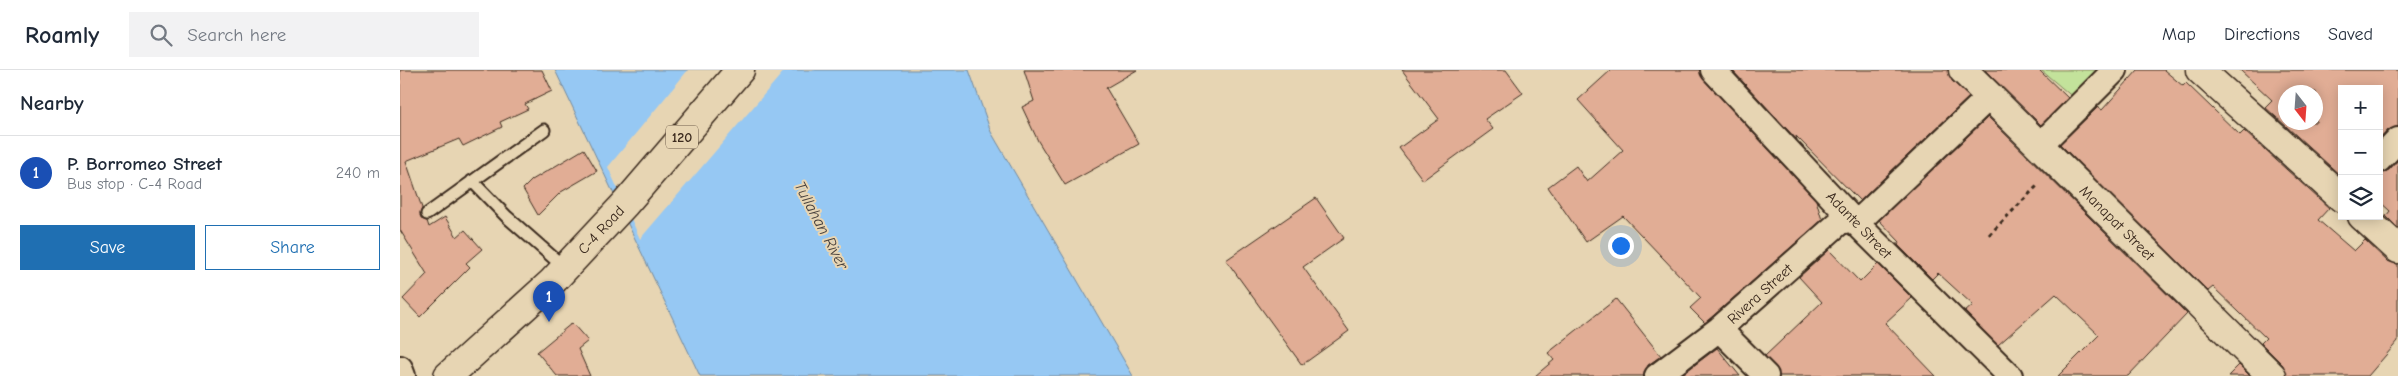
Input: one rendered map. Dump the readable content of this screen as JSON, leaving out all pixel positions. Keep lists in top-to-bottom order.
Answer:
{
  "streets": {
    "main road": ["120", "Manapat Street", "C-4 Road"],
    "street": ["Adante Street", "Rivera Street"]
  },
  "crossings": [
    ["Manapat Street", "Rivera Street"],
    ["Adante Street", "Rivera Street"]
  ],
  "water": ["Tullahan River"],
  "north": "bottom",
  "page": {
    "header": "Roamly",
    "search": "Search here",
    "nav": ["Map", "Directions", "Saved"],
    "heading": "Nearby",
    "map_buttons": ["+", "−"],
    "list": [
      {
        "mark": "1",
        "name": "P. Borromeo Street",
        "note": "Bus stop · C-4 Road",
        "value": "240 m"
      }
    ],
    "buttons": ["Save", "Share"],
    "pins": "1"
  }
}
